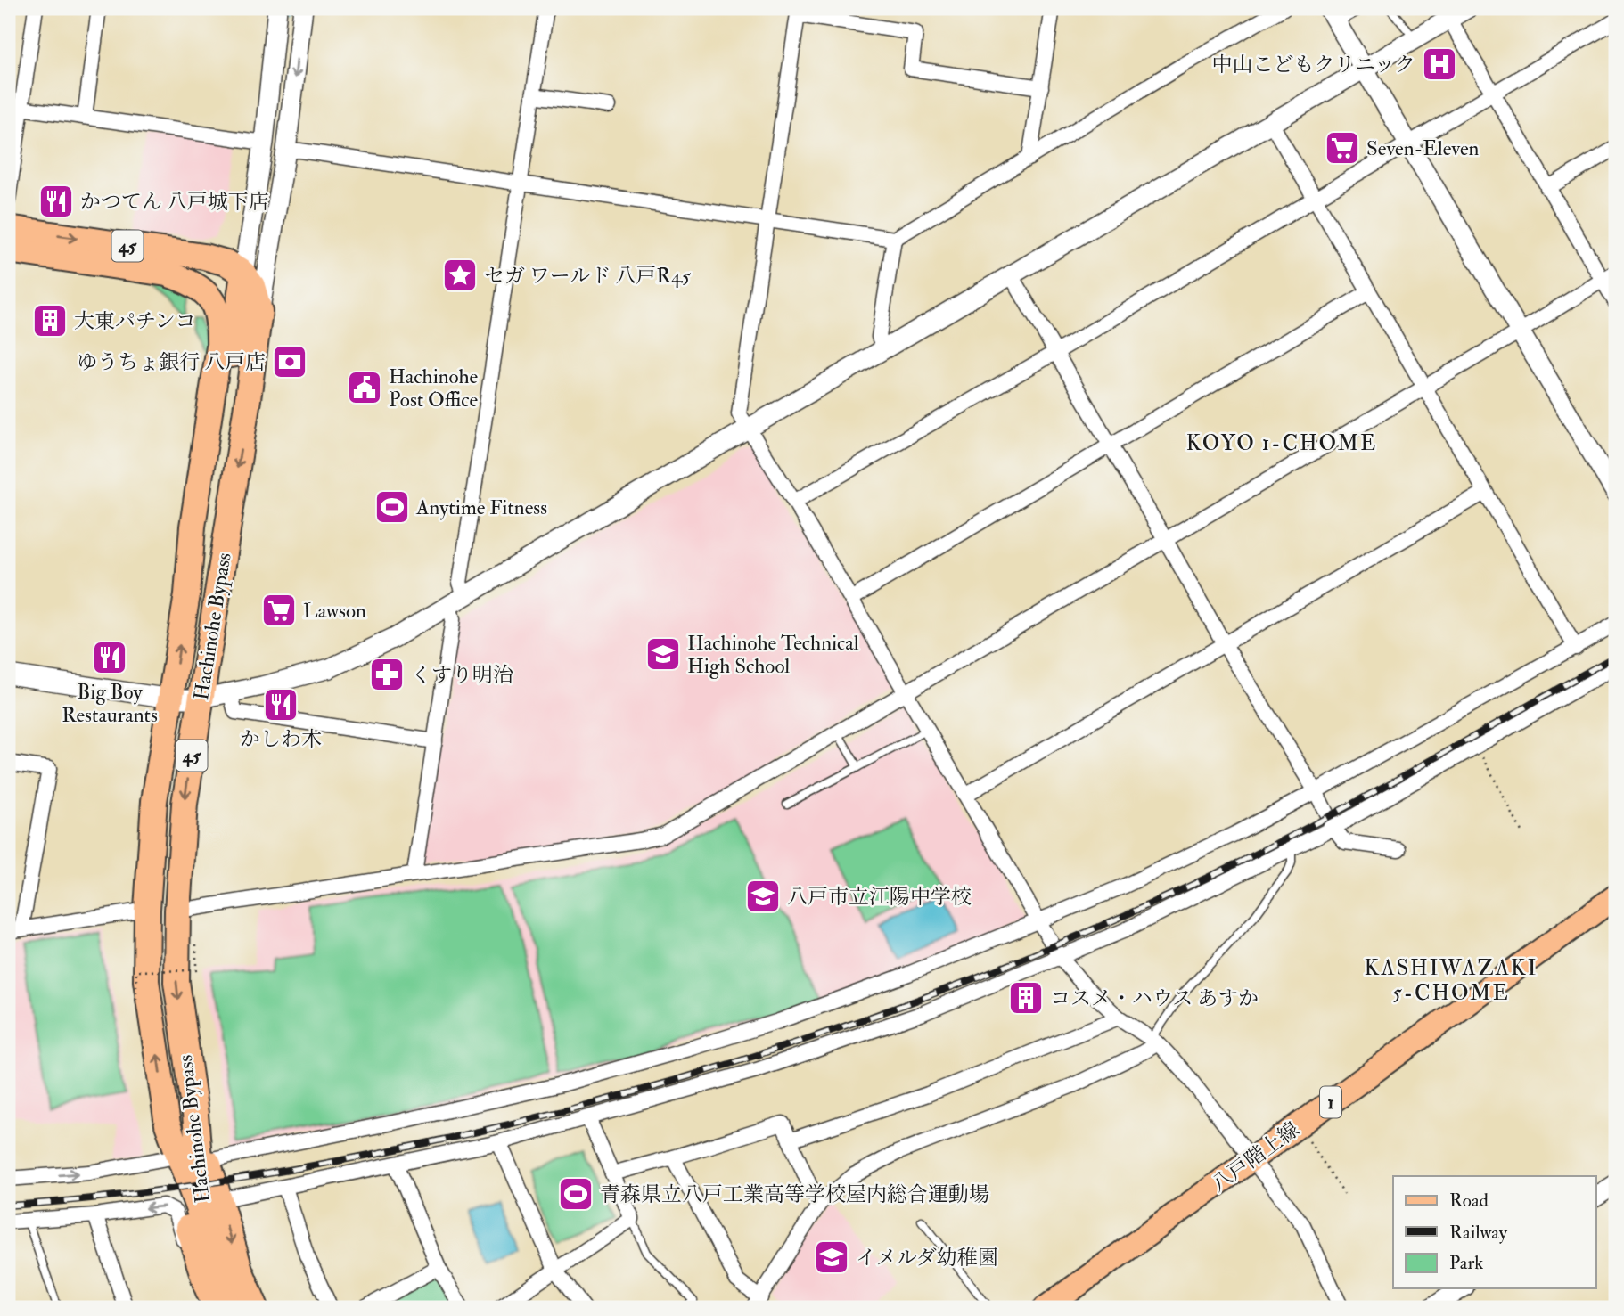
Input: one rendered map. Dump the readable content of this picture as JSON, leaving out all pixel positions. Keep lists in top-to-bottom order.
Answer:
{
  "streets": {
    "highway": ["45", "Hachinohe Bypass"],
    "main road": ["1", "八戸階上線"]
  },
  "crossings": [
    ["45", "Hachinohe Bypass"]
  ],
  "districts": ["KOYO 1-CHOME", "KASHIWAZAKI 5-CHOME"],
  "places": {
    "hospital": ["中山こどもクリニック"],
    "supermarket": ["Seven-Eleven", "Lawson"],
    "restaurant": ["かつてん 八戸城下店", "Big Boy Restaurants", "かしわ木"],
    "place": ["セガ ワールド 八戸R45"],
    "building": ["大東パチンコ", "コスメ・ハウス あすか"],
    "bank": ["ゆうちょ銀行 八戸店"],
    "public building": ["Hachinohe Post Office"],
    "sports": ["Anytime Fitness", "青森県立八戸工業高等学校屋内総合運動場"],
    "school or university": ["Hachinohe Technical High School", "八戸市立江陽中学校", "イメルダ幼稚園"],
    "pharmacy": ["くすり明治"]
  },
  "legend": ["Road", "Railway", "Park"]
}
